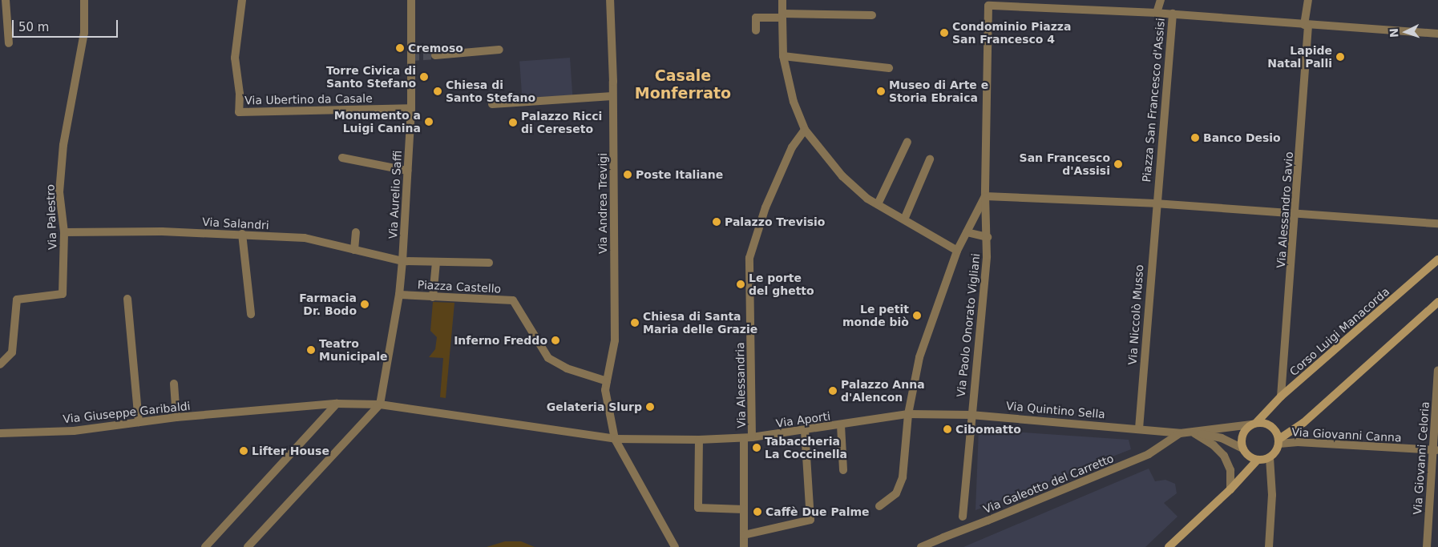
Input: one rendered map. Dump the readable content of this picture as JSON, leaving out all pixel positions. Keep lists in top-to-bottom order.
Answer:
{
  "streets": {
    "main road": ["Corso Luigi Manacorda"],
    "street": [
      "Via Ubertino da Casale",
      "Piazza San Francesco d'Assisi",
      "Via Aurelio Saffi",
      "Via Andrea Trevigi",
      "Via Alessandro Savio",
      "Via Palestro",
      "Via Salandri",
      "Piazza Castello",
      "Via Niccolò Musso",
      "Via Paolo Onorato Vigliani",
      "Via Alessandria",
      "Via Quintino Sella",
      "Via Giuseppe Garibaldi",
      "Via Aporti",
      "Via Giovanni Canna",
      "Via Giovanni Celoria",
      "Via Galeotto del Carretto"
    ]
  },
  "crossings": [
    ["Via Ubertino da Casale", "Via Aurelio Saffi"],
    ["Piazza San Francesco d'Assisi", "Via Niccolò Musso"],
    ["Piazza San Francesco d'Assisi", "Via Paolo Onorato Vigliani"],
    ["Via Aurelio Saffi", "Via Salandri"],
    ["Via Aurelio Saffi", "Piazza Castello"],
    ["Via Andrea Trevigi", "Piazza Castello"],
    ["Via Alessandro Savio", "Corso Luigi Manacorda"],
    ["Via Palestro", "Via Salandri"],
    ["Via Niccolò Musso", "Via Quintino Sella"],
    ["Via Paolo Onorato Vigliani", "Via Quintino Sella"],
    ["Via Paolo Onorato Vigliani", "Via Aporti"],
    ["Via Paolo Onorato Vigliani", "Via Galeotto del Carretto"],
    ["Corso Luigi Manacorda", "Via Giovanni Canna"],
    ["Via Alessandria", "Via Aporti"],
    ["Via Quintino Sella", "Via Galeotto del Carretto"],
    ["Via Giovanni Canna", "Via Giovanni Celoria"]
  ],
  "districts": ["Casale Monferrato"],
  "places": [
    "Condominio Piazza San Francesco 4",
    "Cremoso",
    "Lapide Natal Palli",
    "Torre Civica di Santo Stefano",
    "Chiesa di Santo Stefano",
    "Museo di Arte e Storia Ebraica",
    "Monumento a Luigi Canina",
    "Palazzo Ricci di Cereseto",
    "Banco Desio",
    "San Francesco d'Assisi",
    "Poste Italiane",
    "Palazzo Trevisio",
    "Le porte del ghetto",
    "Farmacia Dr. Bodo",
    "Le petit monde biò",
    "Chiesa di Santa Maria delle Grazie",
    "Inferno Freddo",
    "Teatro Municipale",
    "Palazzo Anna d'Alencon",
    "Gelateria Slurp",
    "Cibomatto",
    "Tabaccheria La Coccinella",
    "Lifter House",
    "Caffè Due Palme"
  ],
  "scale_bar": "50 m",
  "north": "left"
}
